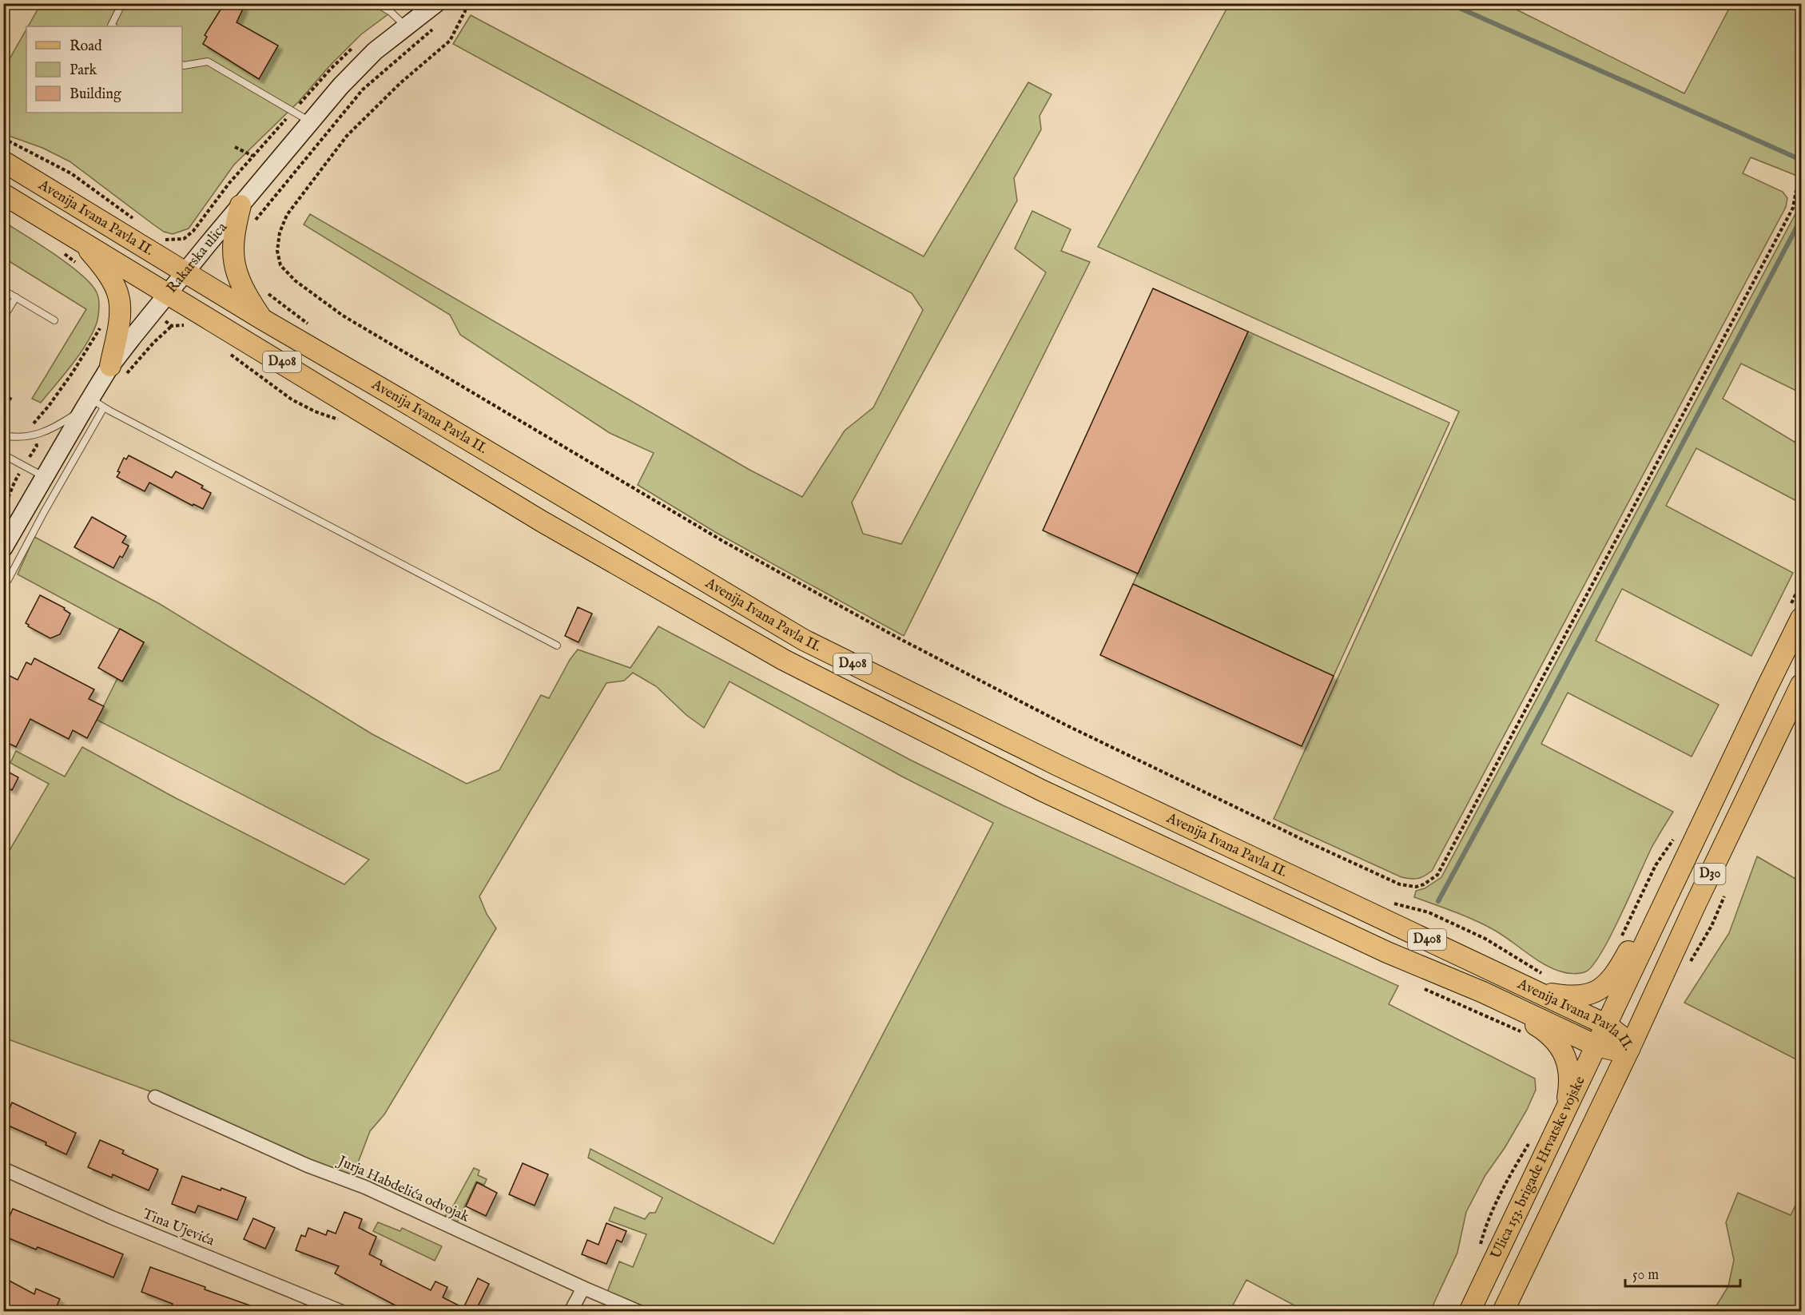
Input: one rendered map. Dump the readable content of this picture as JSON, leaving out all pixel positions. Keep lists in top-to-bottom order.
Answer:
{
  "streets": {
    "main road": [
      "Avenija Ivana Pavla II.",
      "Rakarska ulica",
      "D408",
      "D30",
      "Ulica 153. brigade Hrvatske vojske"
    ],
    "street": ["Jurja Habdelića odvojak", "Tina Ujevića"]
  },
  "crossings": [
    ["Avenija Ivana Pavla II.", "Rakarska ulica"],
    ["Avenija Ivana Pavla II.", "D30"],
    ["Avenija Ivana Pavla II.", "Ulica 153. brigade Hrvatske vojske"],
    ["D30", "Ulica 153. brigade Hrvatske vojske"]
  ],
  "legend": ["Road", "Park", "Building"],
  "scale_bar": "50 m"
}
